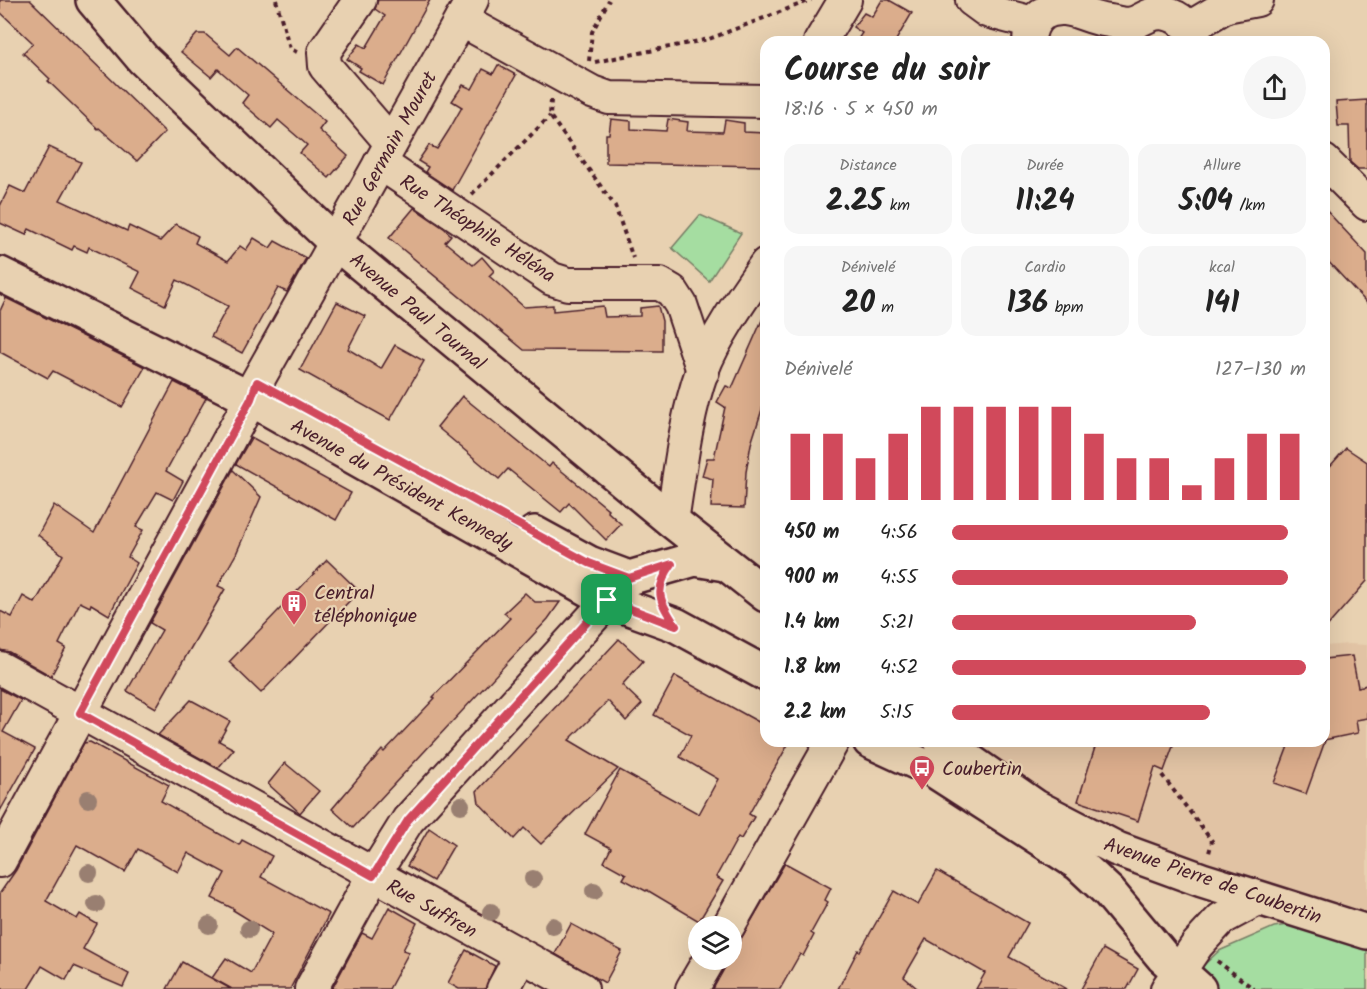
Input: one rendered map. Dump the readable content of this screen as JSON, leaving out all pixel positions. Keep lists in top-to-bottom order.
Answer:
{
  "streets": {
    "main road": ["Avenue Paul Tournal", "Avenue du Président Kennedy", "Avenue Pierre de Coubertin"],
    "street": ["Rue Germain Mouret", "Rue Théophile Héléna", "Rue Suffren"]
  },
  "crossings": [
    ["Rue Germain Mouret", "Rue Théophile Héléna"],
    ["Rue Germain Mouret", "Avenue Paul Tournal"],
    ["Rue Germain Mouret", "Avenue du Président Kennedy"],
    ["Rue Germain Mouret", "Rue Suffren"]
  ],
  "places": {
    "building": ["Central téléphonique"],
    "bus stop": ["Coubertin"]
  },
  "page": {
    "heading": ["Course du soir", "18:16 · 5 × 450 m"],
    "stats": [
      ["Distance", "2.25 km"],
      ["Durée", "11:24"],
      ["Allure", "5:04 /km"],
      ["Dénivelé", "20 m"],
      ["Cardio", "136 bpm"],
      ["kcal", "141"]
    ],
    "chart": ["Dénivelé", "127–130 m"],
    "list": [
      {
        "name": "450 m",
        "note": "4:56"
      },
      {
        "name": "900 m",
        "note": "4:55"
      },
      {
        "name": "1.4 km",
        "note": "5:21"
      },
      {
        "name": "1.8 km",
        "note": "4:52"
      },
      {
        "name": "2.2 km",
        "note": "5:15"
      }
    ]
  }
}
